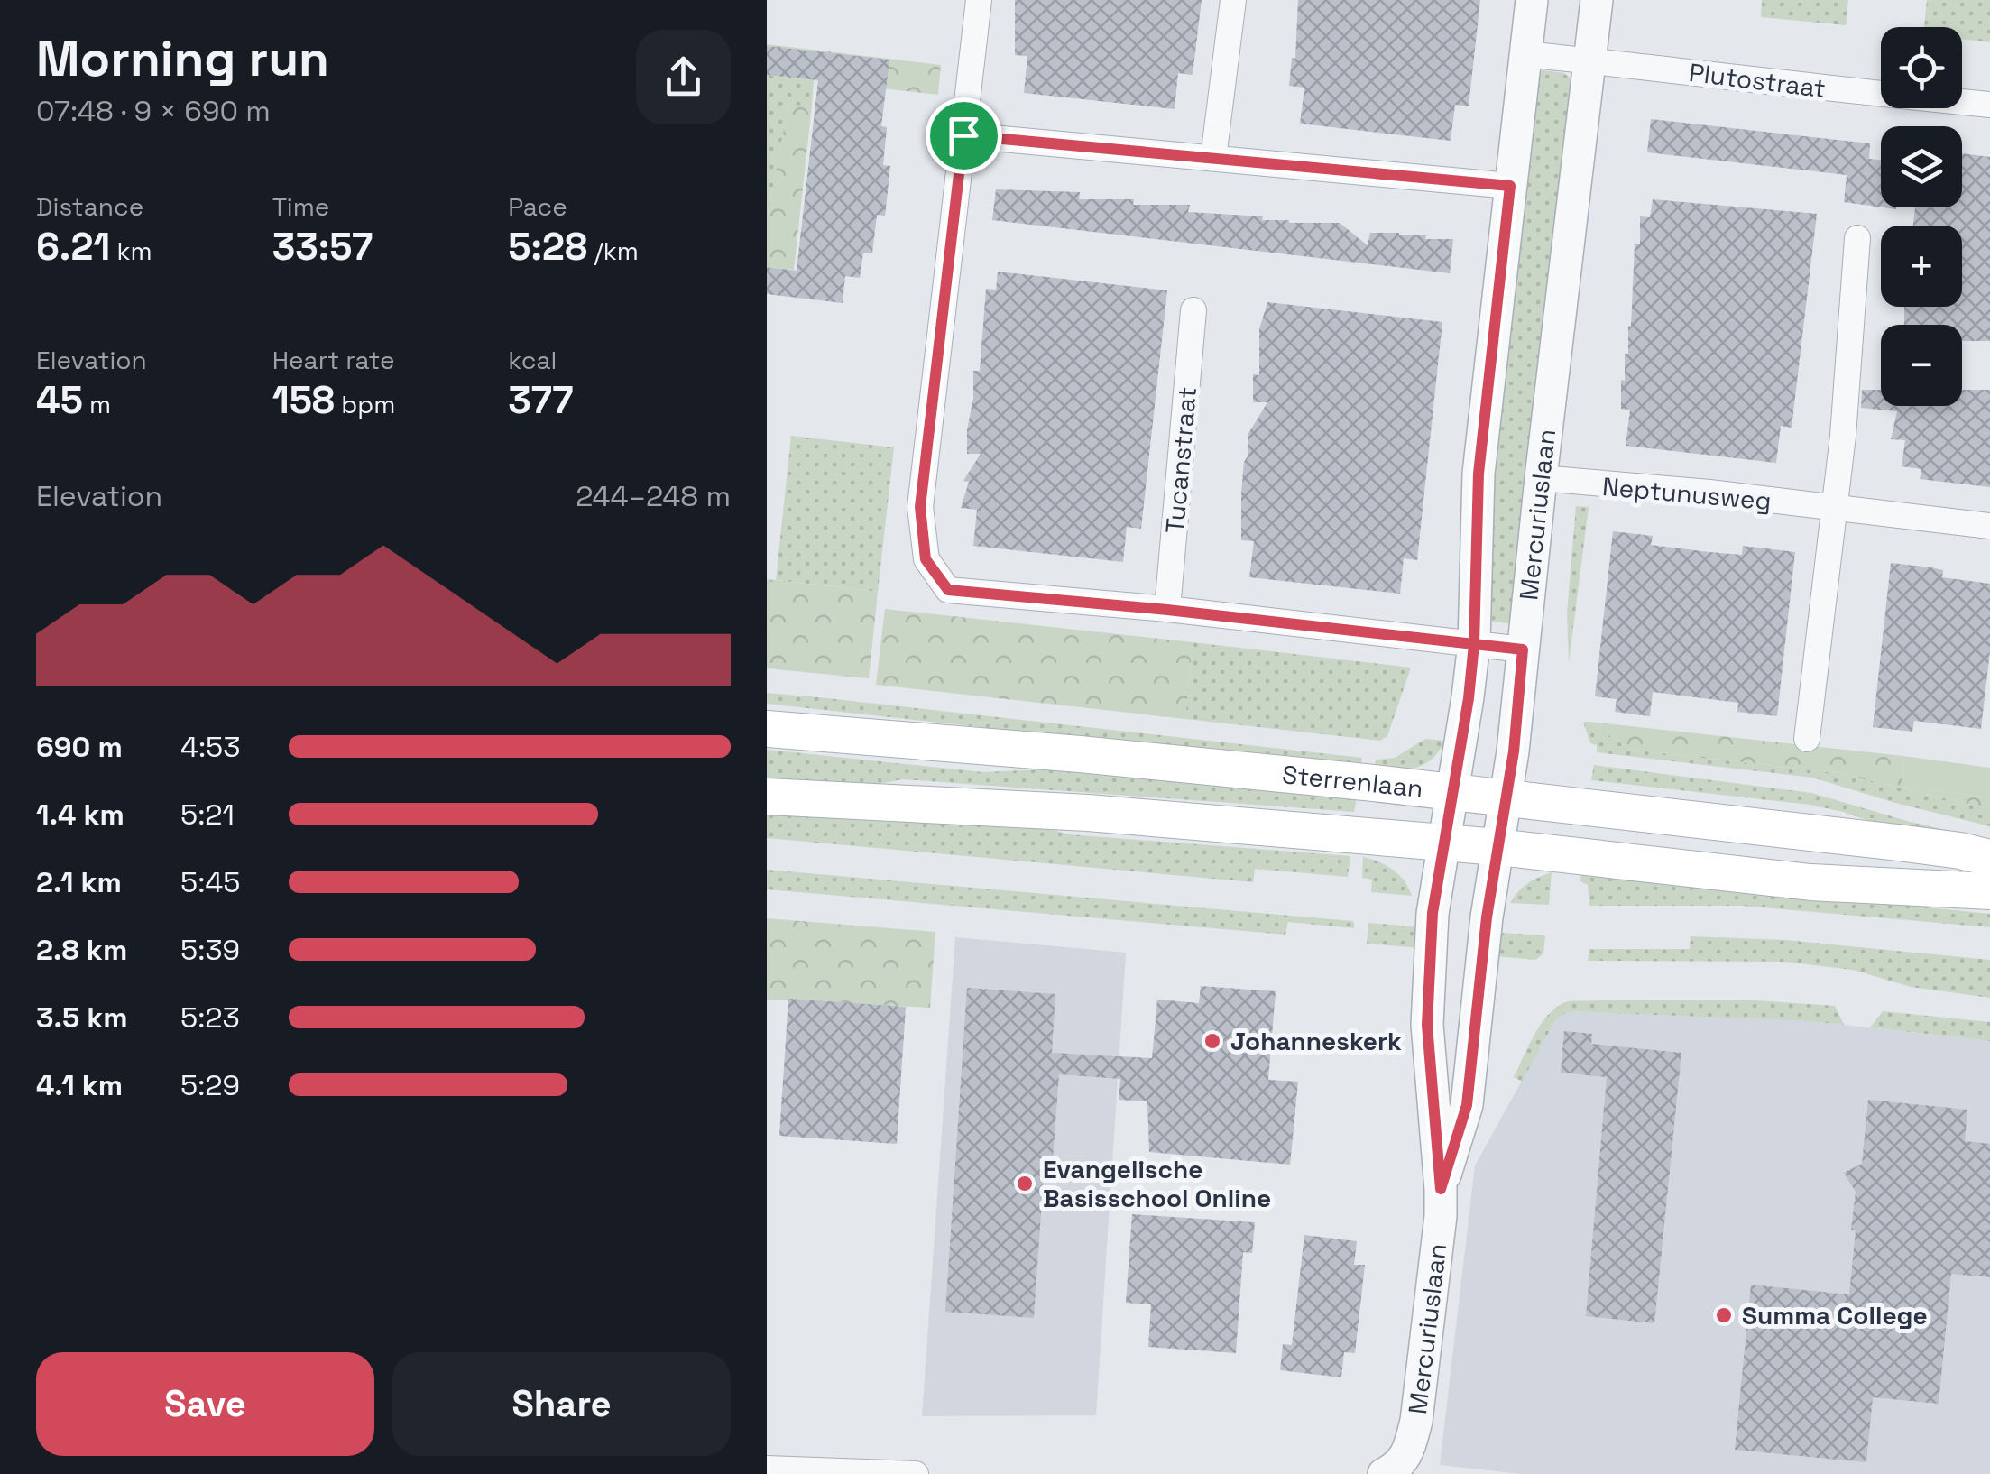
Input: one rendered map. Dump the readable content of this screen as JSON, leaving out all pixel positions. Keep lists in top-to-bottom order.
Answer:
{
  "streets": {
    "main road": ["Sterrenlaan"],
    "street": [
      "Plutostraat",
      "Tucanstraat",
      "Neptunusweg",
      "Mercuriuslaan"
    ]
  },
  "crossings": [
    ["Plutostraat", "Mercuriuslaan"],
    ["Neptunusweg", "Mercuriuslaan"],
    ["Mercuriuslaan", "Sterrenlaan"]
  ],
  "places": ["Johanneskerk", "Evangelische Basisschool Online", "Summa College"],
  "page": {
    "heading": ["Morning run", "07:48 · 9 × 690 m"],
    "map_buttons": ["+", "−"],
    "stats": [
      ["Distance", "6.21 km"],
      ["Time", "33:57"],
      ["Pace", "5:28 /km"],
      ["Elevation", "45 m"],
      ["Heart rate", "158 bpm"],
      ["kcal", "377"]
    ],
    "chart": ["Elevation", "244–248 m"],
    "list": [
      {
        "name": "690 m",
        "note": "4:53"
      },
      {
        "name": "1.4 km",
        "note": "5:21"
      },
      {
        "name": "2.1 km",
        "note": "5:45"
      },
      {
        "name": "2.8 km",
        "note": "5:39"
      },
      {
        "name": "3.5 km",
        "note": "5:23"
      },
      {
        "name": "4.1 km",
        "note": "5:29"
      }
    ],
    "buttons": ["Save", "Share"]
  }
}
